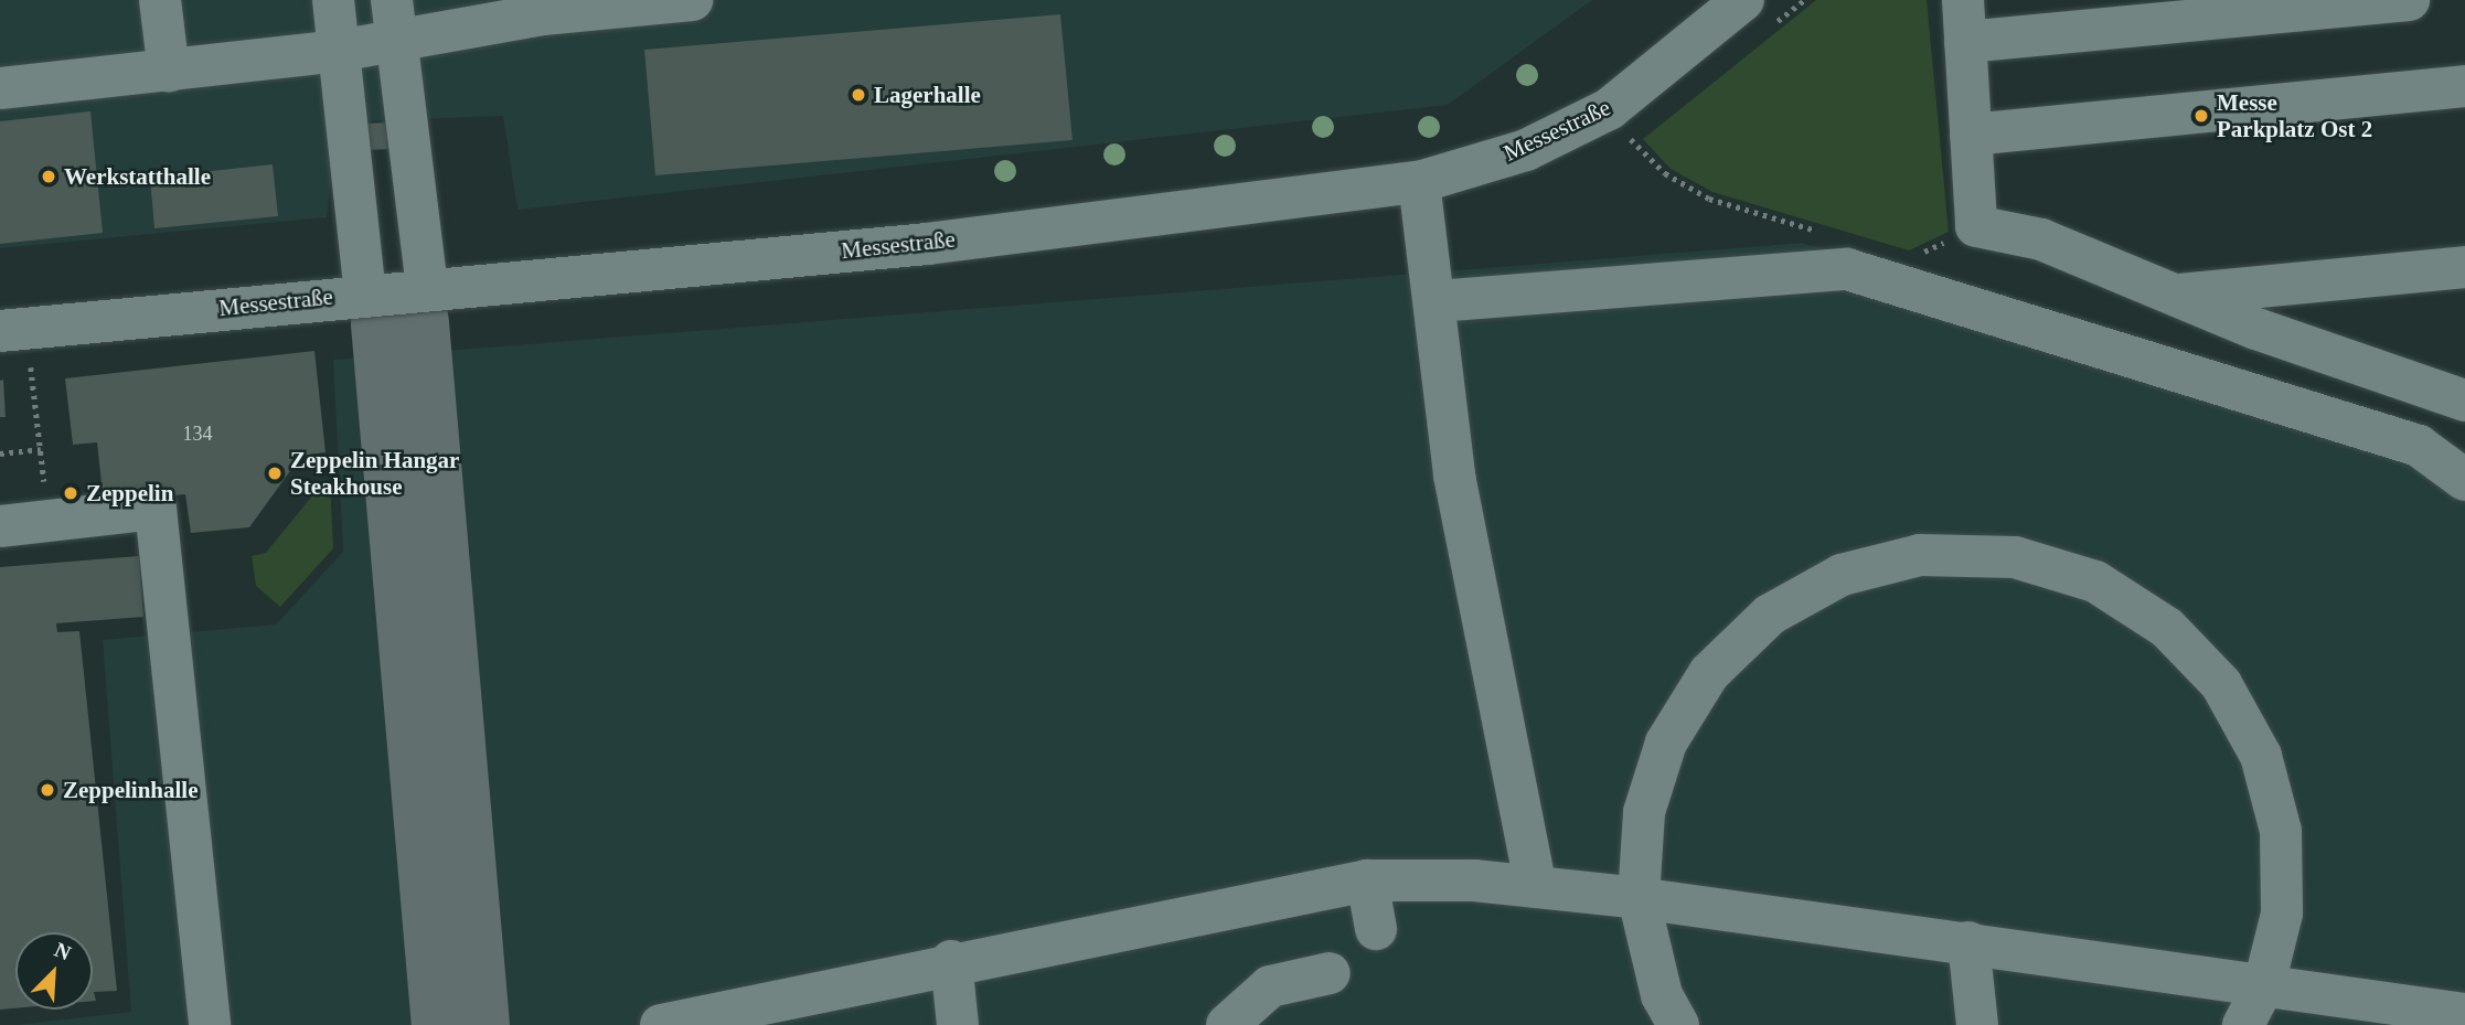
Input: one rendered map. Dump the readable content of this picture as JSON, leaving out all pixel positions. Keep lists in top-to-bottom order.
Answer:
{
  "streets": {
    "street": ["Messestraße"]
  },
  "places": [
    "Lagerhalle",
    "Messe Parkplatz Ost 2",
    "Werkstatthalle",
    "Zeppelin Hangar Steakhouse",
    "Zeppelin",
    "Zeppelinhalle"
  ],
  "house_numbers": ["134"],
  "north": "top right"
}
